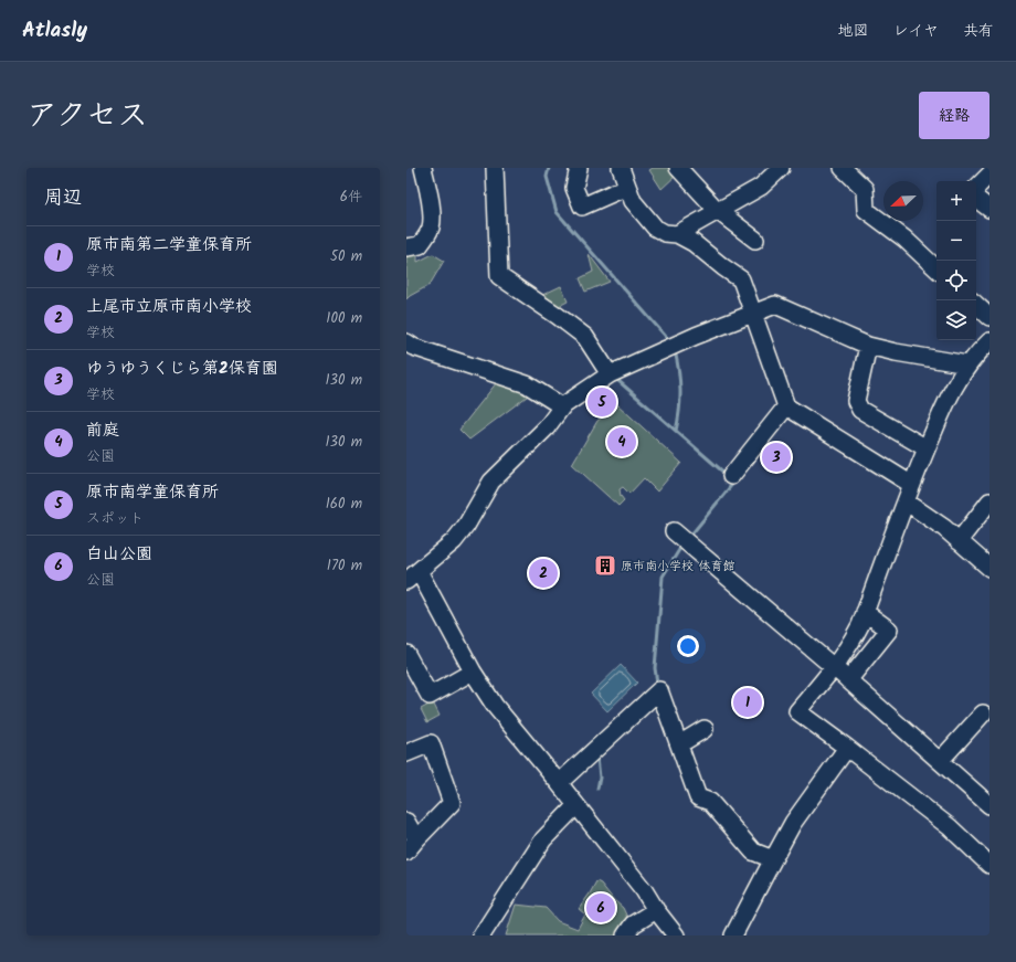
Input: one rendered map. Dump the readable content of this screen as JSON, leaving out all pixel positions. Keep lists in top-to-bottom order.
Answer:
{
  "places": {
    "building": ["原市南小学校 体育館"]
  },
  "north": "bottom left",
  "page": {
    "header": "Atlasly",
    "nav": ["地図", "レイヤ", "共有"],
    "title": "アクセス",
    "buttons": "経路",
    "heading": ["周辺", "6件"],
    "map_buttons": ["+", "−"],
    "list": [
      {
        "mark": "1",
        "name": "原市南第二学童保育所",
        "note": "学校",
        "value": "50 m"
      },
      {
        "mark": "2",
        "name": "上尾市立原市南小学校",
        "note": "学校",
        "value": "100 m"
      },
      {
        "mark": "3",
        "name": "ゆうゆうくじら第2保育園",
        "note": "学校",
        "value": "130 m"
      },
      {
        "mark": "4",
        "name": "前庭",
        "note": "公園",
        "value": "130 m"
      },
      {
        "mark": "5",
        "name": "原市南学童保育所",
        "note": "スポット",
        "value": "160 m"
      },
      {
        "mark": "6",
        "name": "白山公園",
        "note": "公園",
        "value": "170 m"
      }
    ],
    "pins": [
      "5",
      "4",
      "3",
      "2",
      "1",
      "6"
    ]
  }
}
